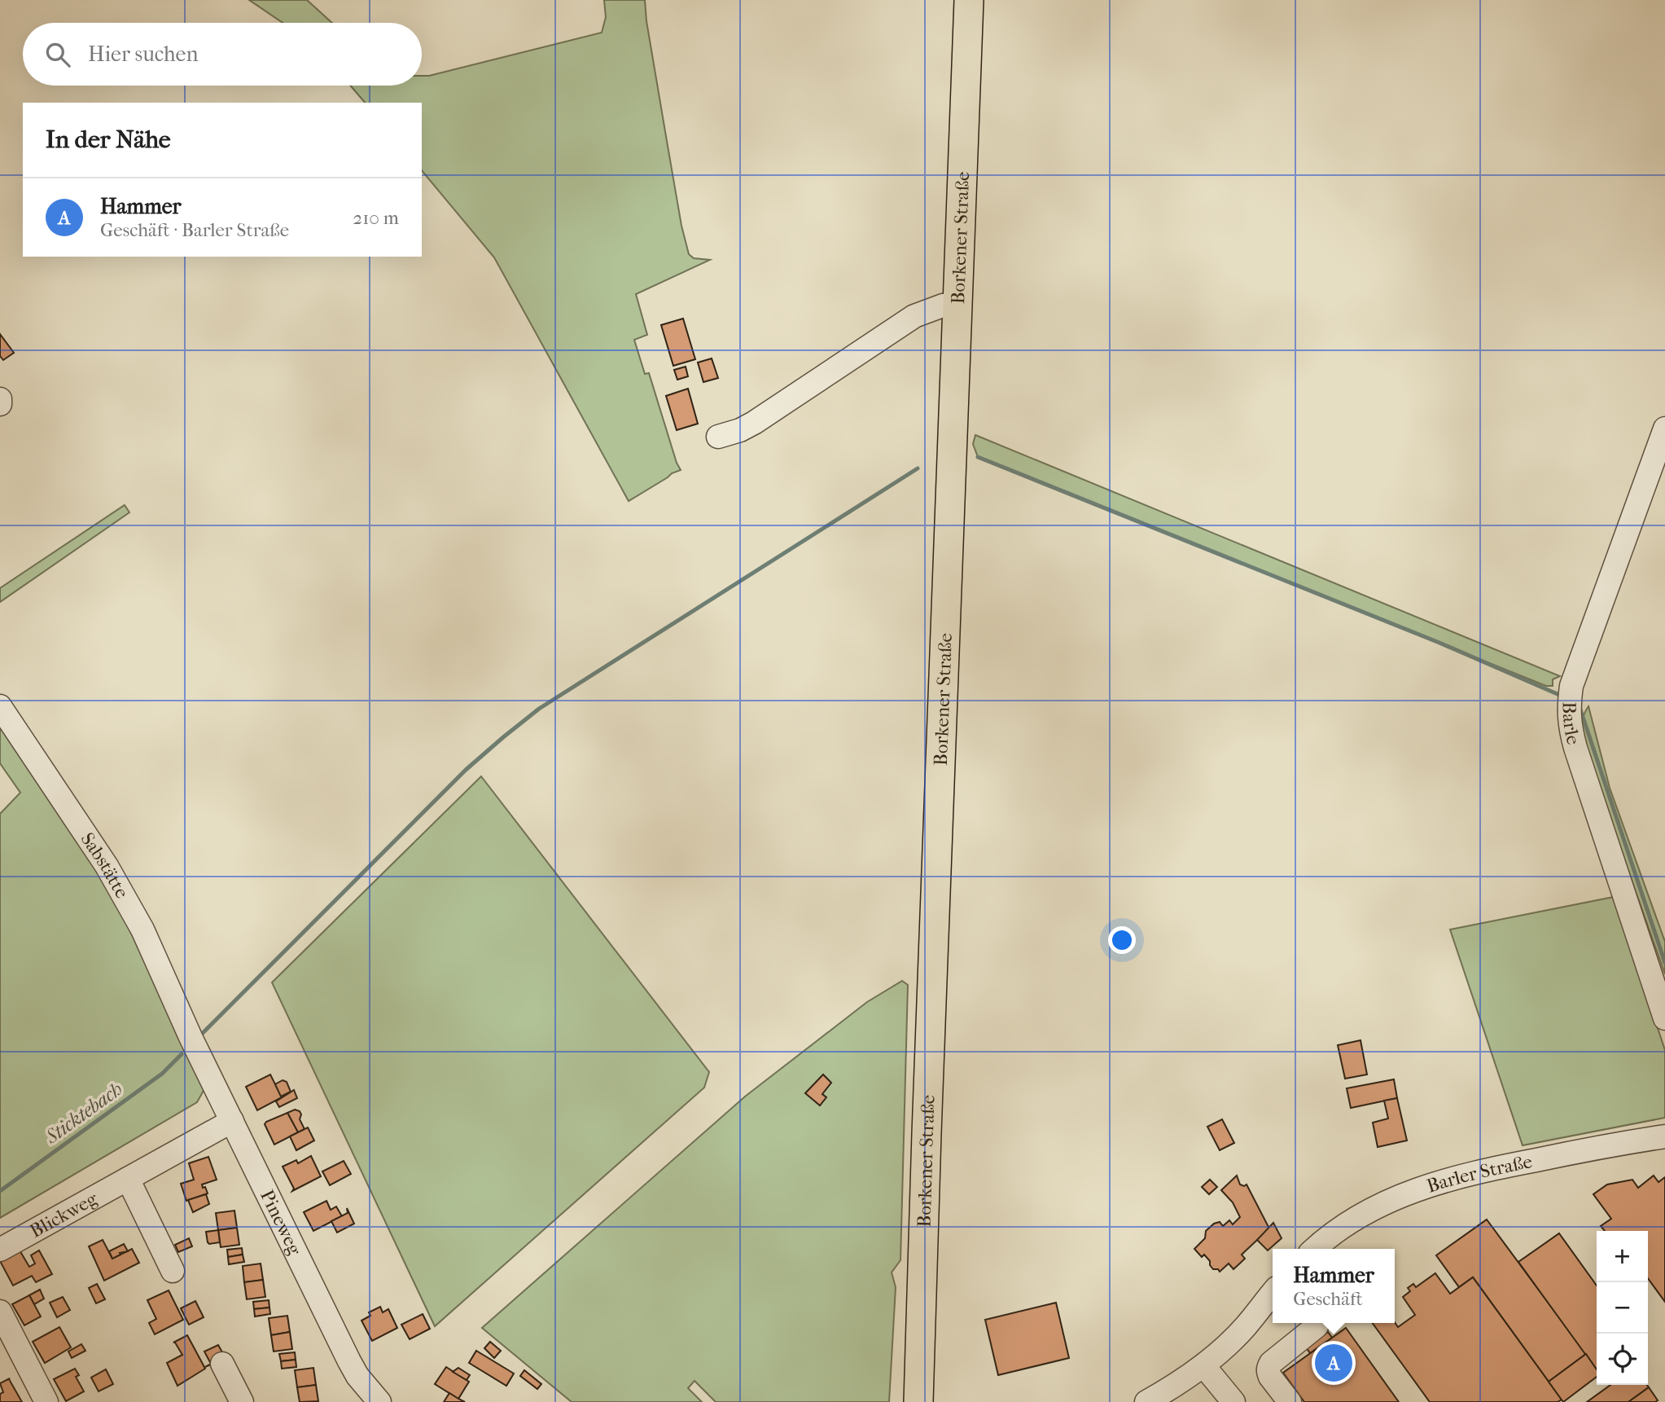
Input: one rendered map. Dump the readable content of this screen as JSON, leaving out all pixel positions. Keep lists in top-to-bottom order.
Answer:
{
  "streets": {
    "main road": ["Borkener Straße"],
    "street": [
      "Barle",
      "Sabstätte",
      "Barler Straße",
      "Blickweg",
      "Pineweg"
    ]
  },
  "crossings": [
    ["Sabstätte", "Pineweg"],
    ["Blickweg", "Pineweg"]
  ],
  "water": ["Sticktebach"],
  "page": {
    "search": "Hier suchen",
    "heading": "In der Nähe",
    "list": [
      {
        "mark": "A",
        "name": "Hammer",
        "note": "Geschäft · Barler Straße",
        "value": "210 m"
      }
    ],
    "map_buttons": ["+", "−"],
    "popup": ["Hammer", "Geschäft"],
    "pins": "A"
  }
}
